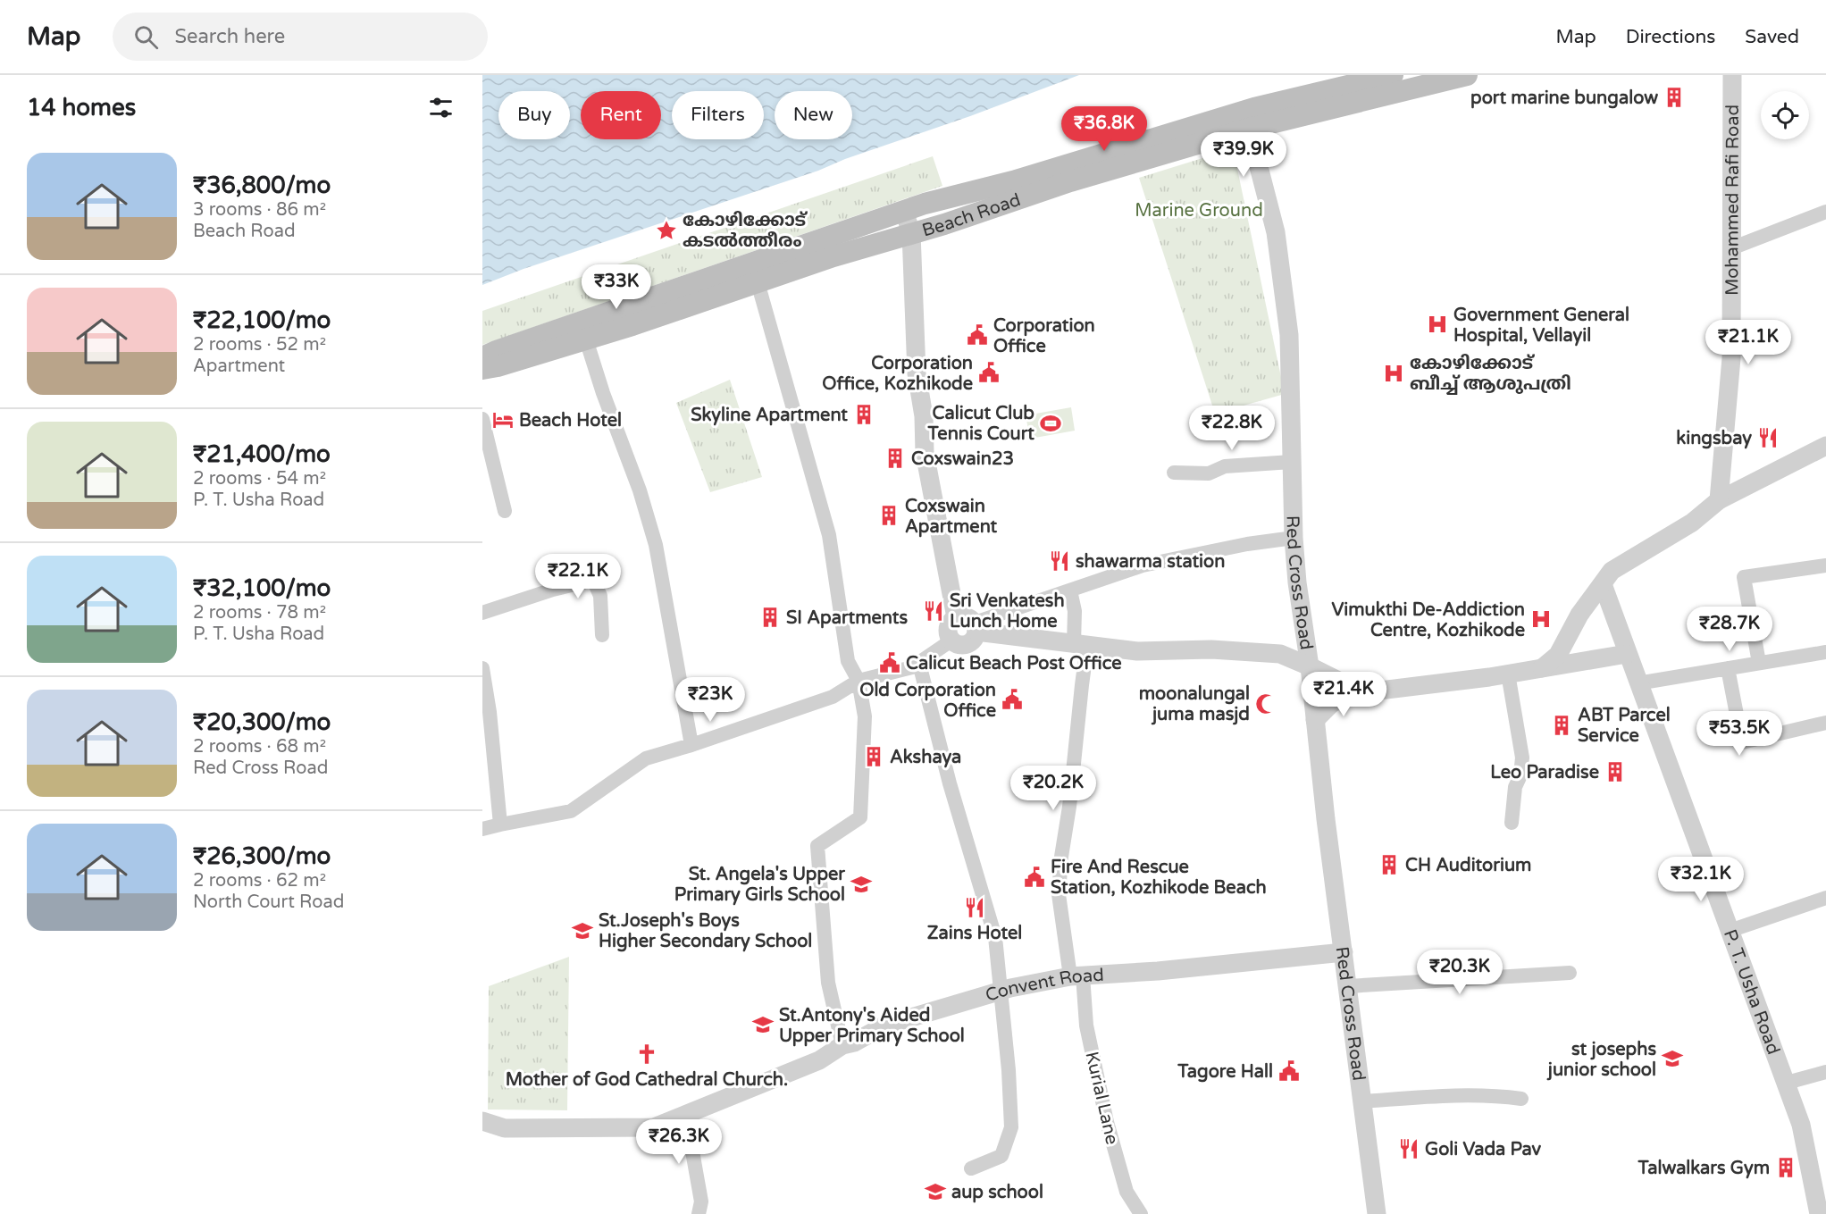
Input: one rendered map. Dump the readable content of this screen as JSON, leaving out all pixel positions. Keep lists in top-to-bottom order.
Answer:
{
  "streets": {
    "main road": ["Beach Road"],
    "street": [
      "Mohammed Rafi Road",
      "Red Cross Road",
      "Convent Road",
      "P. T. Usha Road",
      "Kurial Lane"
    ]
  },
  "crossings": [
    ["Beach Road", "Red Cross Road"],
    ["Red Cross Road", "Convent Road"],
    ["Convent Road", "Kurial Lane"]
  ],
  "parks": ["Marine Ground"],
  "places": {
    "building": [
      "port marine bungalow",
      "Skyline Apartment",
      "Coxswain23",
      "Coxswain Apartment",
      "SI Apartments",
      "ABT Parcel Service",
      "Akshaya",
      "Leo Paradise",
      "CH Auditorium",
      "Talwalkars Gym"
    ],
    "place": ["കോഴിക്കോട് കടൽത്തീരം"],
    "hospital": ["Government General Hospital, Vellayil", "കോഴിക്കോട് ബീച്ച് ആശുപത്രി", "Vimukthi De-Addiction Centre, Kozhikode"],
    "public building": [
      "Corporation Office",
      "Corporation Office, Kozhikode",
      "Calicut Beach Post Office",
      "Old Corporation Office",
      "Fire And Rescue Station, Kozhikode Beach",
      "Tagore Hall"
    ],
    "hotel": ["Beach Hotel"],
    "sports": ["Calicut Club Tennis Court"],
    "restaurant": [
      "kingsbay",
      "shawarma station",
      "Sri Venkatesh Lunch Home",
      "Zains Hotel",
      "Goli Vada Pav"
    ],
    "mosque": ["moonalungal juma masjd"],
    "school or university": [
      "St. Angela's Upper Primary Girls School",
      "St.Joseph's Boys Higher Secondary School",
      "St.Antony's Aided Upper Primary School",
      "st josephs junior school",
      "aup school"
    ],
    "church": ["Mother of God Cathedral Church."]
  },
  "page": {
    "header": "Map",
    "search": "Search here",
    "nav": ["Map", "Directions", "Saved"],
    "heading": "14 homes",
    "chip": [
      "Buy",
      "Rent",
      "Filters",
      "New"
    ],
    "price": [
      "₹36.8K",
      "₹39.9K",
      "₹33K",
      "₹21.1K",
      "₹22.8K",
      "₹22.1K",
      "₹28.7K",
      "₹21.4K",
      "₹23K",
      "₹53.5K",
      "₹20.2K",
      "₹32.1K",
      "₹20.3K",
      "₹26.3K"
    ],
    "list": [
      {
        "name": "₹36,800/mo",
        "note": "3 rooms · 86 m² · Beach Road"
      },
      {
        "name": "₹22,100/mo",
        "note": "2 rooms · 52 m² · Apartment"
      },
      {
        "name": "₹21,400/mo",
        "note": "2 rooms · 54 m² · P. T. Usha Road"
      },
      {
        "name": "₹32,100/mo",
        "note": "2 rooms · 78 m² · P. T. Usha Road"
      },
      {
        "name": "₹20,300/mo",
        "note": "2 rooms · 68 m² · Red Cross Road"
      },
      {
        "name": "₹26,300/mo",
        "note": "2 rooms · 62 m² · North Court Road"
      }
    ]
  }
}
